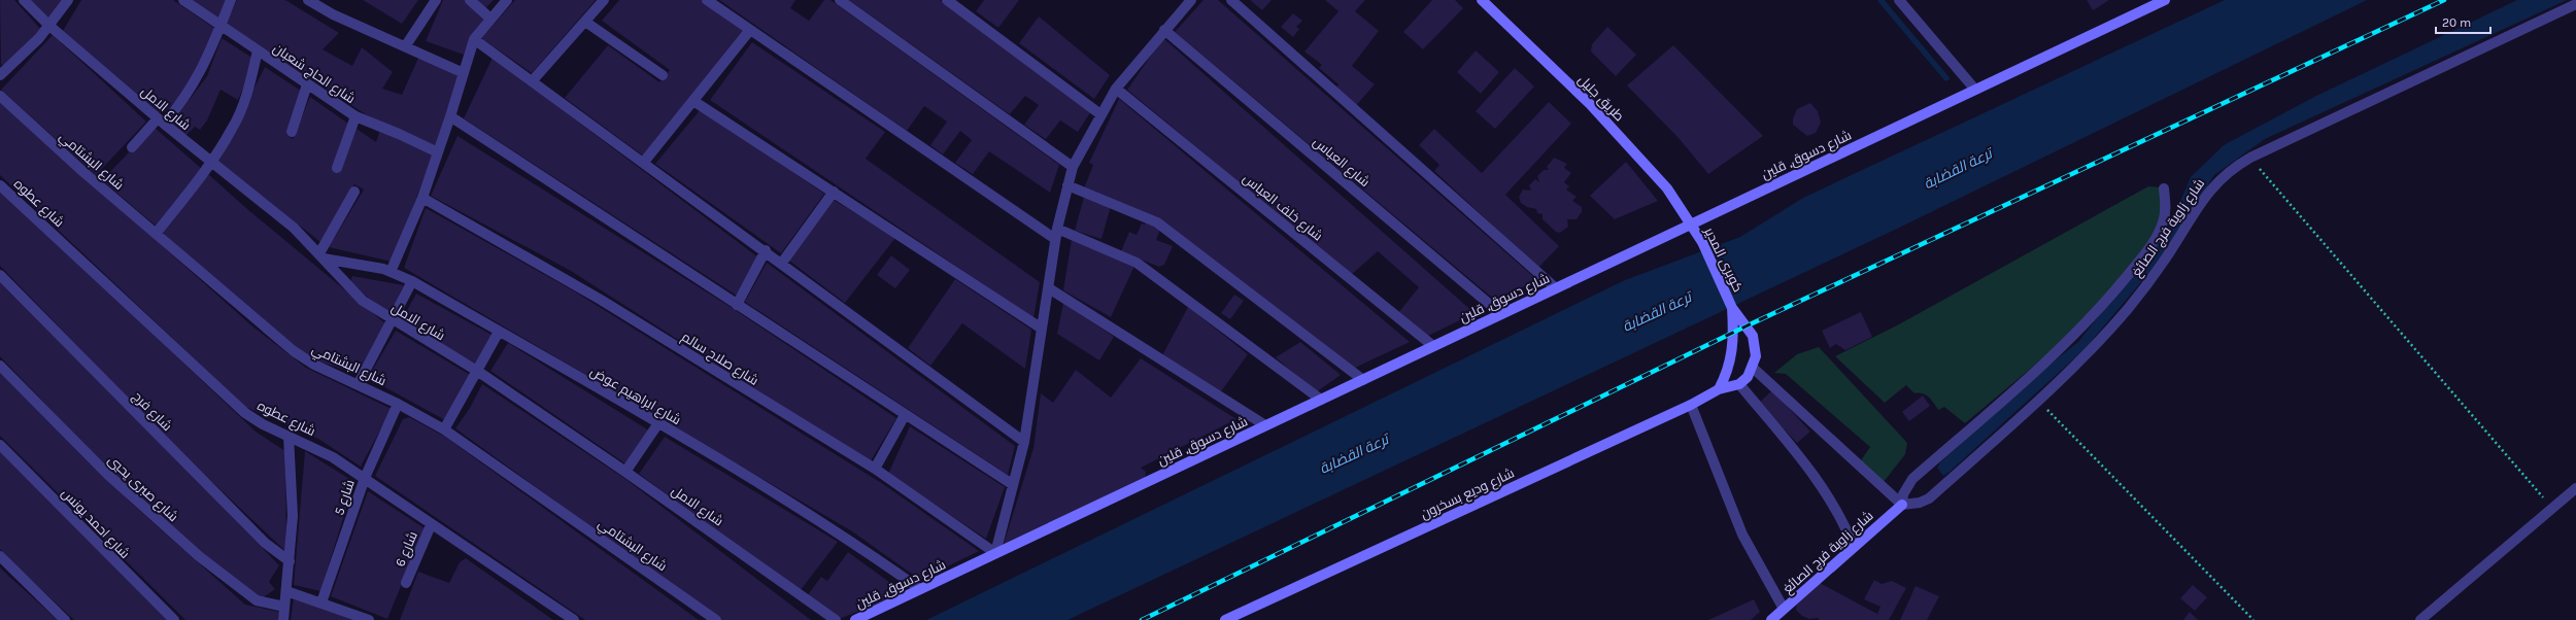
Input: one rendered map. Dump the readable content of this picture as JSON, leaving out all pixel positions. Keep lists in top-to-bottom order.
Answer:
{
  "streets": {
    "main road": [
      "طريق جليل",
      "شارع دسوق, قلين",
      "شارع زاوية فرج الصائغ",
      "كوبرى المدير",
      "شارع وديع بسخرون"
    ],
    "street": [
      "شارع الحاج شعبان",
      "شارع الامل",
      "شارع البشتامي",
      "شارع العباس",
      "شارع عطوه",
      "شارع خلف العباس",
      "شارع صلاح سالم",
      "شارع ابراهيم عوض",
      "شارع فرج",
      "شارع صبرى يحيي",
      "شارع 5",
      "شارع احمد يونس",
      "شارع 6"
    ]
  },
  "crossings": [
    ["طريق جليل", "شارع دسوق, قلين"],
    ["طريق جليل", "كوبرى المدير"],
    ["شارع الامل", "شارع ابراهيم عوض"],
    ["شارع دسوق, قلين", "شارع العباس"],
    ["شارع دسوق, قلين", "شارع خلف العباس"],
    ["شارع دسوق, قلين", "كوبرى المدير"],
    ["شارع دسوق, قلين", "شارع صلاح سالم"],
    ["شارع دسوق, قلين", "شارع ابراهيم عوض"],
    ["شارع البشتامي", "شارع 5"],
    ["شارع عطوه", "شارع 5"],
    ["شارع عطوه", "شارع 6"]
  ],
  "water": ["ترعة القضابة"],
  "scale_bar": "20 m"
}
